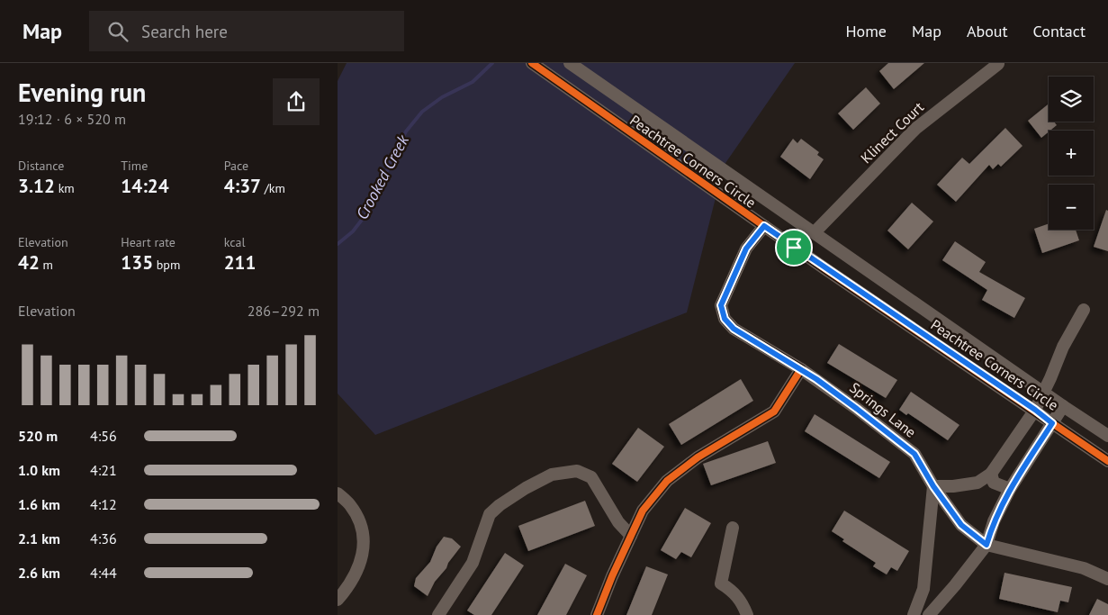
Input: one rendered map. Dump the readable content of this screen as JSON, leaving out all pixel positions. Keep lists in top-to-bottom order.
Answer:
{
  "streets": {
    "street": ["Klinect Court", "Peachtree Corners Circle", "Springs Lane"]
  },
  "crossings": [
    ["Klinect Court", "Peachtree Corners Circle"],
    ["Peachtree Corners Circle", "Springs Lane"]
  ],
  "water": ["Crooked Creek"],
  "page": {
    "header": "Map",
    "search": "Search here",
    "nav": [
      "Home",
      "Map",
      "About",
      "Contact"
    ],
    "heading": ["Evening run", "19:12 · 6 × 520 m"],
    "map_buttons": ["+", "−"],
    "stats": [
      ["Distance", "3.12 km"],
      ["Time", "14:24"],
      ["Pace", "4:37 /km"],
      ["Elevation", "42 m"],
      ["Heart rate", "135 bpm"],
      ["kcal", "211"]
    ],
    "chart": ["Elevation", "286–292 m"],
    "list": [
      {
        "name": "520 m",
        "note": "4:56"
      },
      {
        "name": "1.0 km",
        "note": "4:21"
      },
      {
        "name": "1.6 km",
        "note": "4:12"
      },
      {
        "name": "2.1 km",
        "note": "4:36"
      },
      {
        "name": "2.6 km",
        "note": "4:44"
      }
    ]
  }
}
